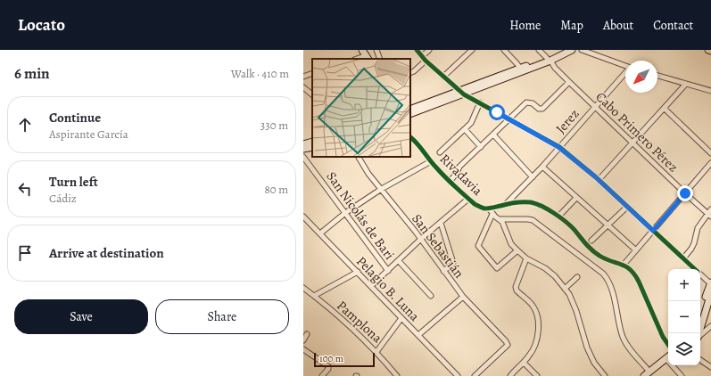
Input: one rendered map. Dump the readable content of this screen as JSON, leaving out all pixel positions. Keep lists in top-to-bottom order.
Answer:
{
  "streets": {
    "street": [
      "Jerez",
      "Cabo Primero Pérez",
      "Rivadavia",
      "San Nicolás de Bari",
      "San Sebastián",
      "Pelagio B. Luna",
      "Pamplona"
    ]
  },
  "crossings": [
    ["Jerez", "Cabo Primero Pérez"],
    ["Jerez", "Rivadavia"]
  ],
  "scale_bar": "100 m",
  "north": "bottom left",
  "page": {
    "header": "Locato",
    "nav": [
      "Home",
      "Map",
      "About",
      "Contact"
    ],
    "heading": ["6 min", "Walk · 410 m"],
    "list": [
      ["Continue", "Aspirante García", "330 m"],
      ["Turn left", "Cádiz", "80 m"],
      "Arrive at destination"
    ],
    "map_buttons": ["+", "−"],
    "buttons": ["Save", "Share"],
    "scale": "100 m"
  }
}
